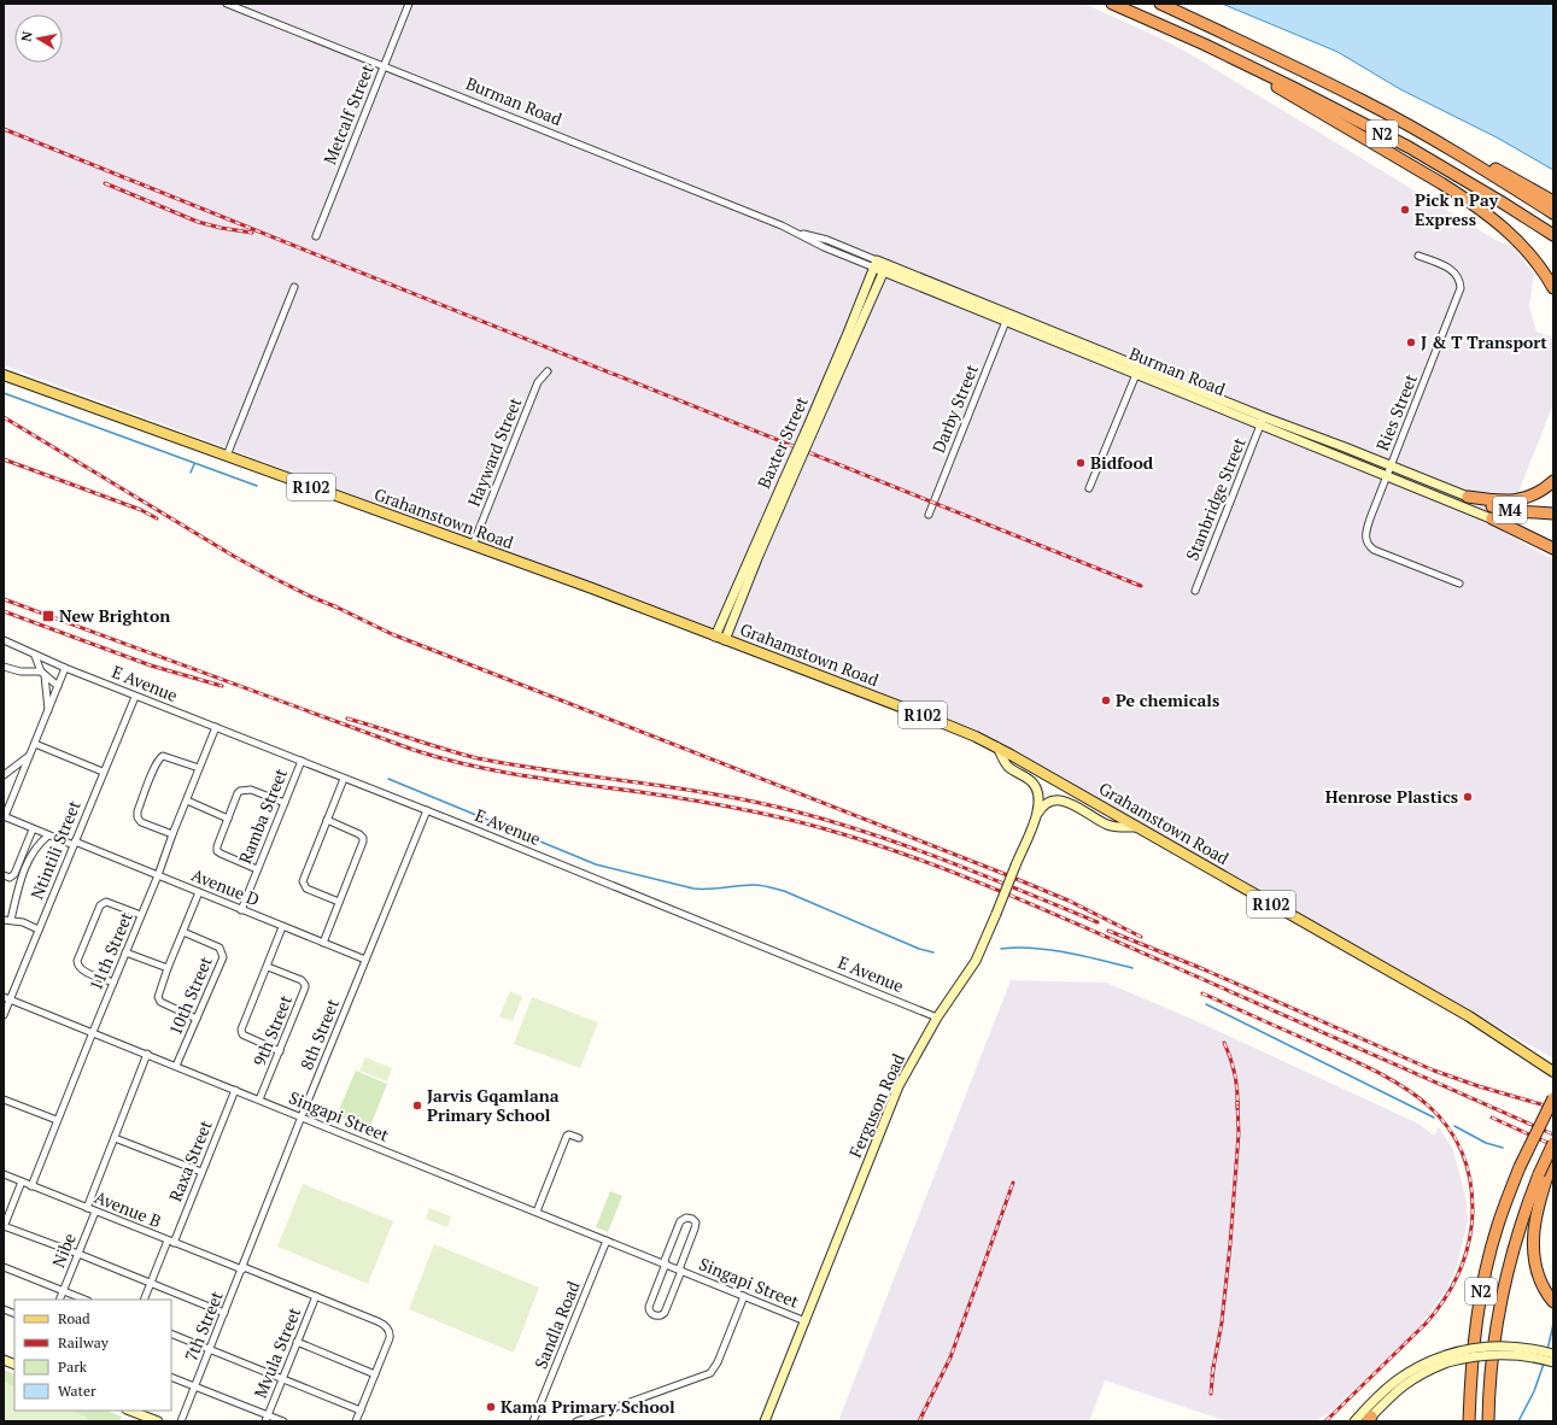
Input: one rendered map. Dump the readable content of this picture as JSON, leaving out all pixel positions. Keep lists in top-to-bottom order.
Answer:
{
  "streets": {
    "highway": ["Burman Road", "N2", "M4"],
    "main road": [
      "Baxter Street",
      "R102",
      "Grahamstown Road",
      "Ferguson Road"
    ],
    "street": [
      "Metcalf Street",
      "Darby Street",
      "Ries Street",
      "Hayward Street",
      "Stanbridge Street",
      "E Avenue",
      "Ramba Street",
      "Ntintili Street",
      "Avenue D",
      "11th Street",
      "10th Street",
      "9th Street",
      "8th Street",
      "Singapi Street",
      "Raxa Street",
      "Avenue B",
      "Nibe",
      "Sandla Road",
      "7th Street",
      "Mvula Street"
    ]
  },
  "crossings": [
    ["Burman Road", "Metcalf Street"],
    ["Burman Road", "Darby Street"],
    ["Burman Road", "Ries Street"],
    ["Burman Road", "Baxter Street"],
    ["Burman Road", "Stanbridge Street"],
    ["Baxter Street", "Grahamstown Road"],
    ["Hayward Street", "Grahamstown Road"],
    ["Grahamstown Road", "Ferguson Road"],
    ["E Avenue", "Ramba Street"],
    ["E Avenue", "Ntintili Street"],
    ["E Avenue", "11th Street"],
    ["E Avenue", "8th Street"],
    ["E Avenue", "Ferguson Road"],
    ["Ramba Street", "Avenue D"],
    ["Ntintili Street", "Avenue D"],
    ["Ntintili Street", "Singapi Street"],
    ["Avenue D", "11th Street"],
    ["Avenue D", "8th Street"],
    ["11th Street", "Singapi Street"],
    ["11th Street", "Avenue B"],
    ["10th Street", "Singapi Street"],
    ["9th Street", "Singapi Street"],
    ["8th Street", "Singapi Street"],
    ["8th Street", "Avenue B"],
    ["8th Street", "7th Street"],
    ["Ferguson Road", "Singapi Street"],
    ["Singapi Street", "Raxa Street"],
    ["Singapi Street", "Sandla Road"],
    ["Raxa Street", "Avenue B"],
    ["Avenue B", "Nibe"],
    ["Avenue B", "7th Street"],
    ["Avenue B", "Mvula Street"]
  ],
  "places": {
    "other": [
      "Pick n Pay Express",
      "J & T Transport",
      "Bidfood",
      "Pe chemicals",
      "Henrose Plastics",
      "Jarvis Gqamlana Primary School",
      "Kama Primary School"
    ],
    "transit": ["New Brighton"]
  },
  "legend": [
    "Road",
    "Railway",
    "Park",
    "Water"
  ],
  "north": "left"
}
